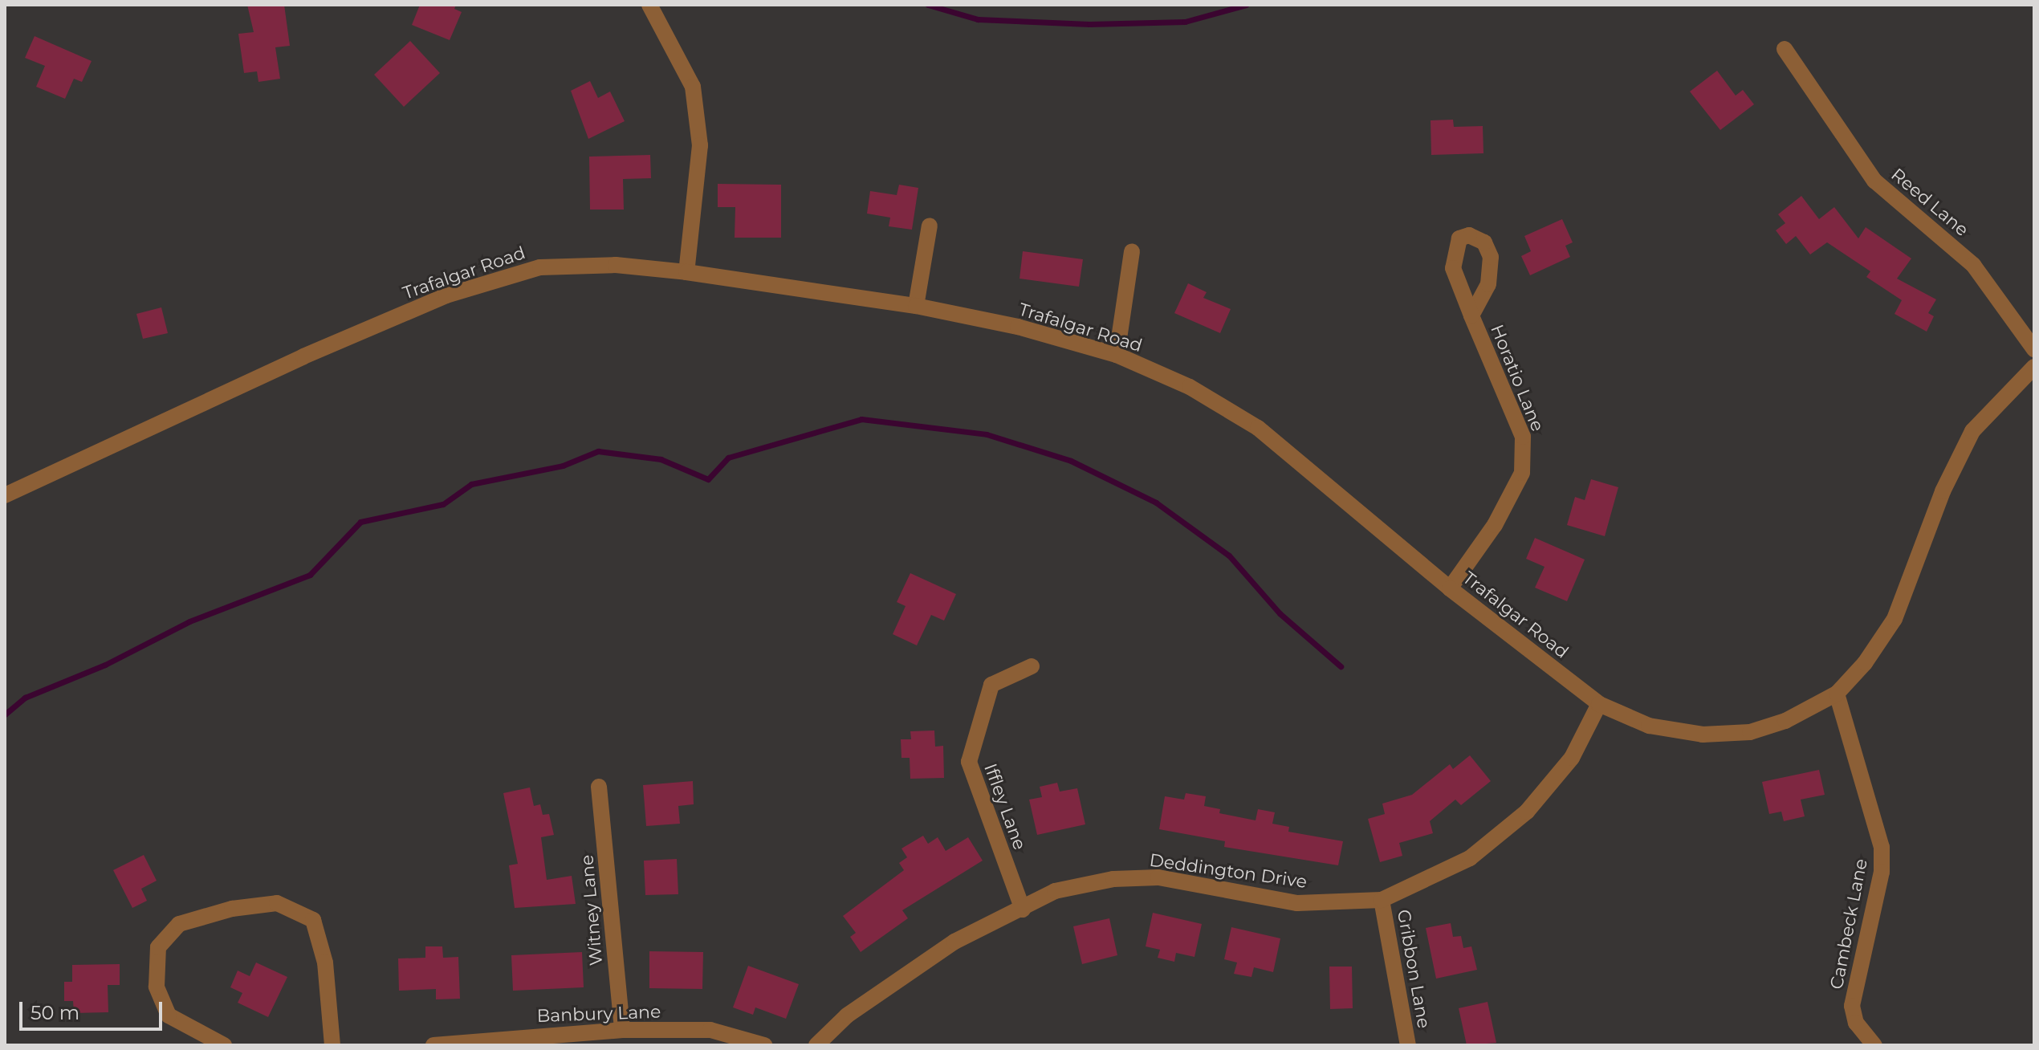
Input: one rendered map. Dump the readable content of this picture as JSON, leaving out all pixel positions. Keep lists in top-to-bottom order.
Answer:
{
  "streets": {
    "street": [
      "Reed Lane",
      "Trafalgar Road",
      "Horatio Lane",
      "Iffley Lane",
      "Deddington Drive",
      "Witney Lane",
      "Cambeck Lane",
      "Gribbon Lane",
      "Banbury Lane"
    ]
  },
  "crossings": [
    ["Trafalgar Road", "Horatio Lane"],
    ["Trafalgar Road", "Deddington Drive"],
    ["Trafalgar Road", "Cambeck Lane"],
    ["Iffley Lane", "Deddington Drive"],
    ["Deddington Drive", "Gribbon Lane"],
    ["Witney Lane", "Banbury Lane"]
  ],
  "scale_bar": "50 m"
}
